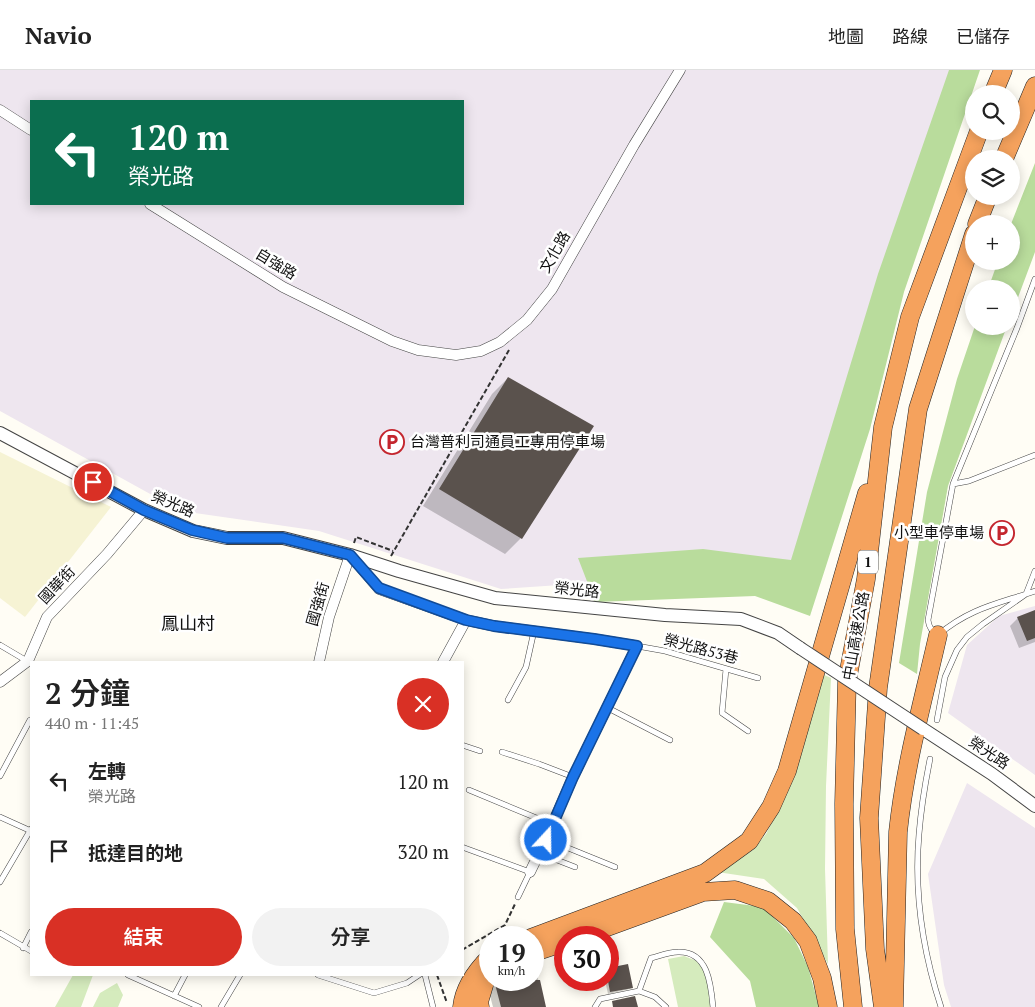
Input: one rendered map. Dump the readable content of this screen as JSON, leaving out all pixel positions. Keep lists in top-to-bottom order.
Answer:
{
  "streets": {
    "highway": ["1", "中山高速公路"],
    "street": [
      "文化路",
      "自強路",
      "榮光路",
      "國華街",
      "國強街"
    ],
    "lane": ["榮光路53巷"]
  },
  "crossings": [
    ["文化路", "自強路"],
    ["榮光路", "國華街"],
    ["榮光路", "國強街"]
  ],
  "districts": ["鳳山村"],
  "places": {
    "parking": ["台灣普利司通員工專用停車場", "小型車停車場"]
  },
  "page": {
    "header": "Navio",
    "nav": ["地圖", "路線", "已儲存"],
    "map_buttons": ["+", "−"],
    "turn": ["120 m", "榮光路"],
    "heading": ["2 分鐘", "440 m · 11:45"],
    "list": [
      {
        "name": "左轉",
        "note": "榮光路",
        "value": "120 m"
      },
      {
        "name": "抵達目的地",
        "value": "320 m"
      }
    ],
    "buttons": ["結束", "分享"],
    "speed": "19 km/h",
    "limit": "30"
  }
}
